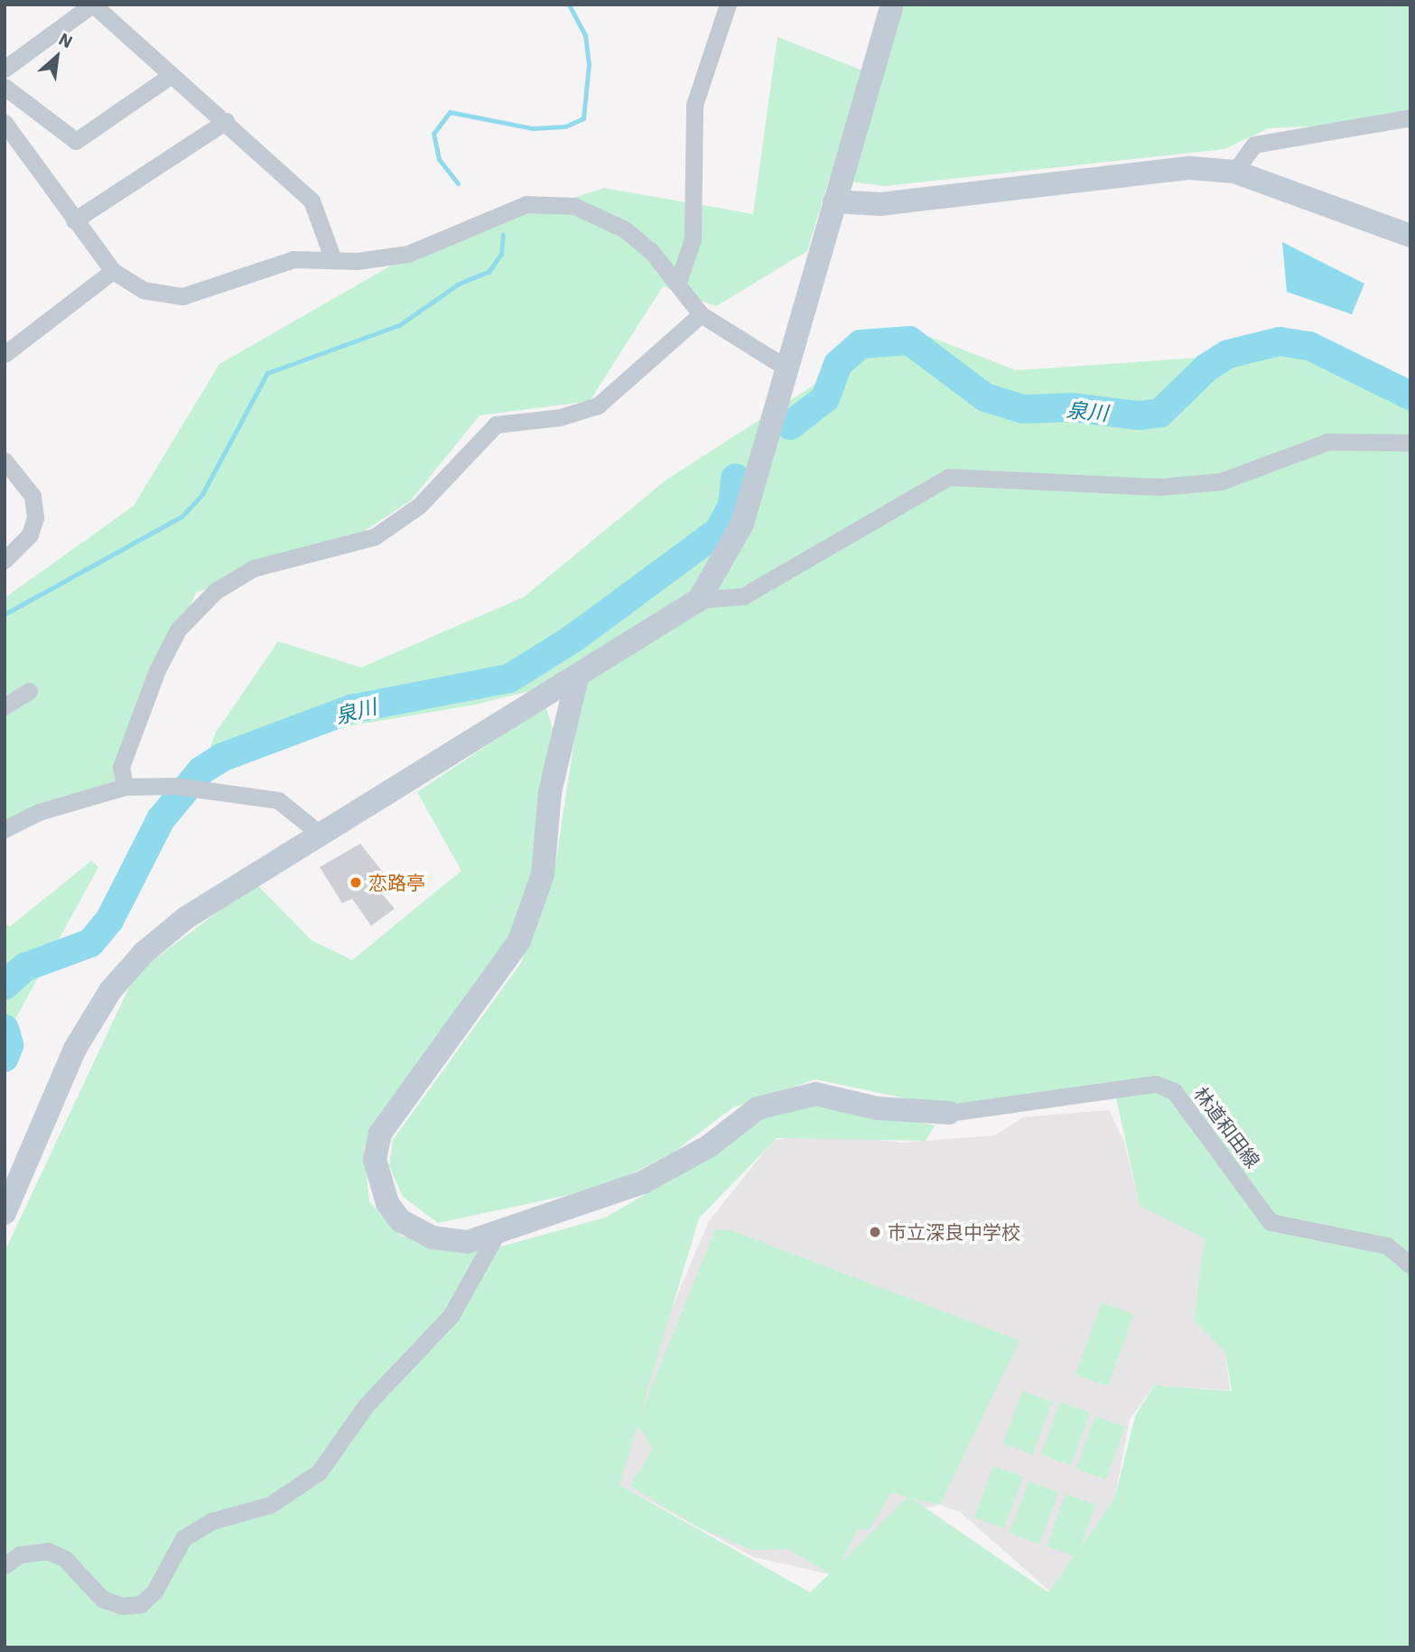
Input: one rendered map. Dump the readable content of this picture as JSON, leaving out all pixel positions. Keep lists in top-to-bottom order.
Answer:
{
  "streets": {
    "street": ["林道和田線"]
  },
  "water": ["泉川"],
  "places": ["恋路亭", "市立深良中学校"],
  "north": "top right"
}
